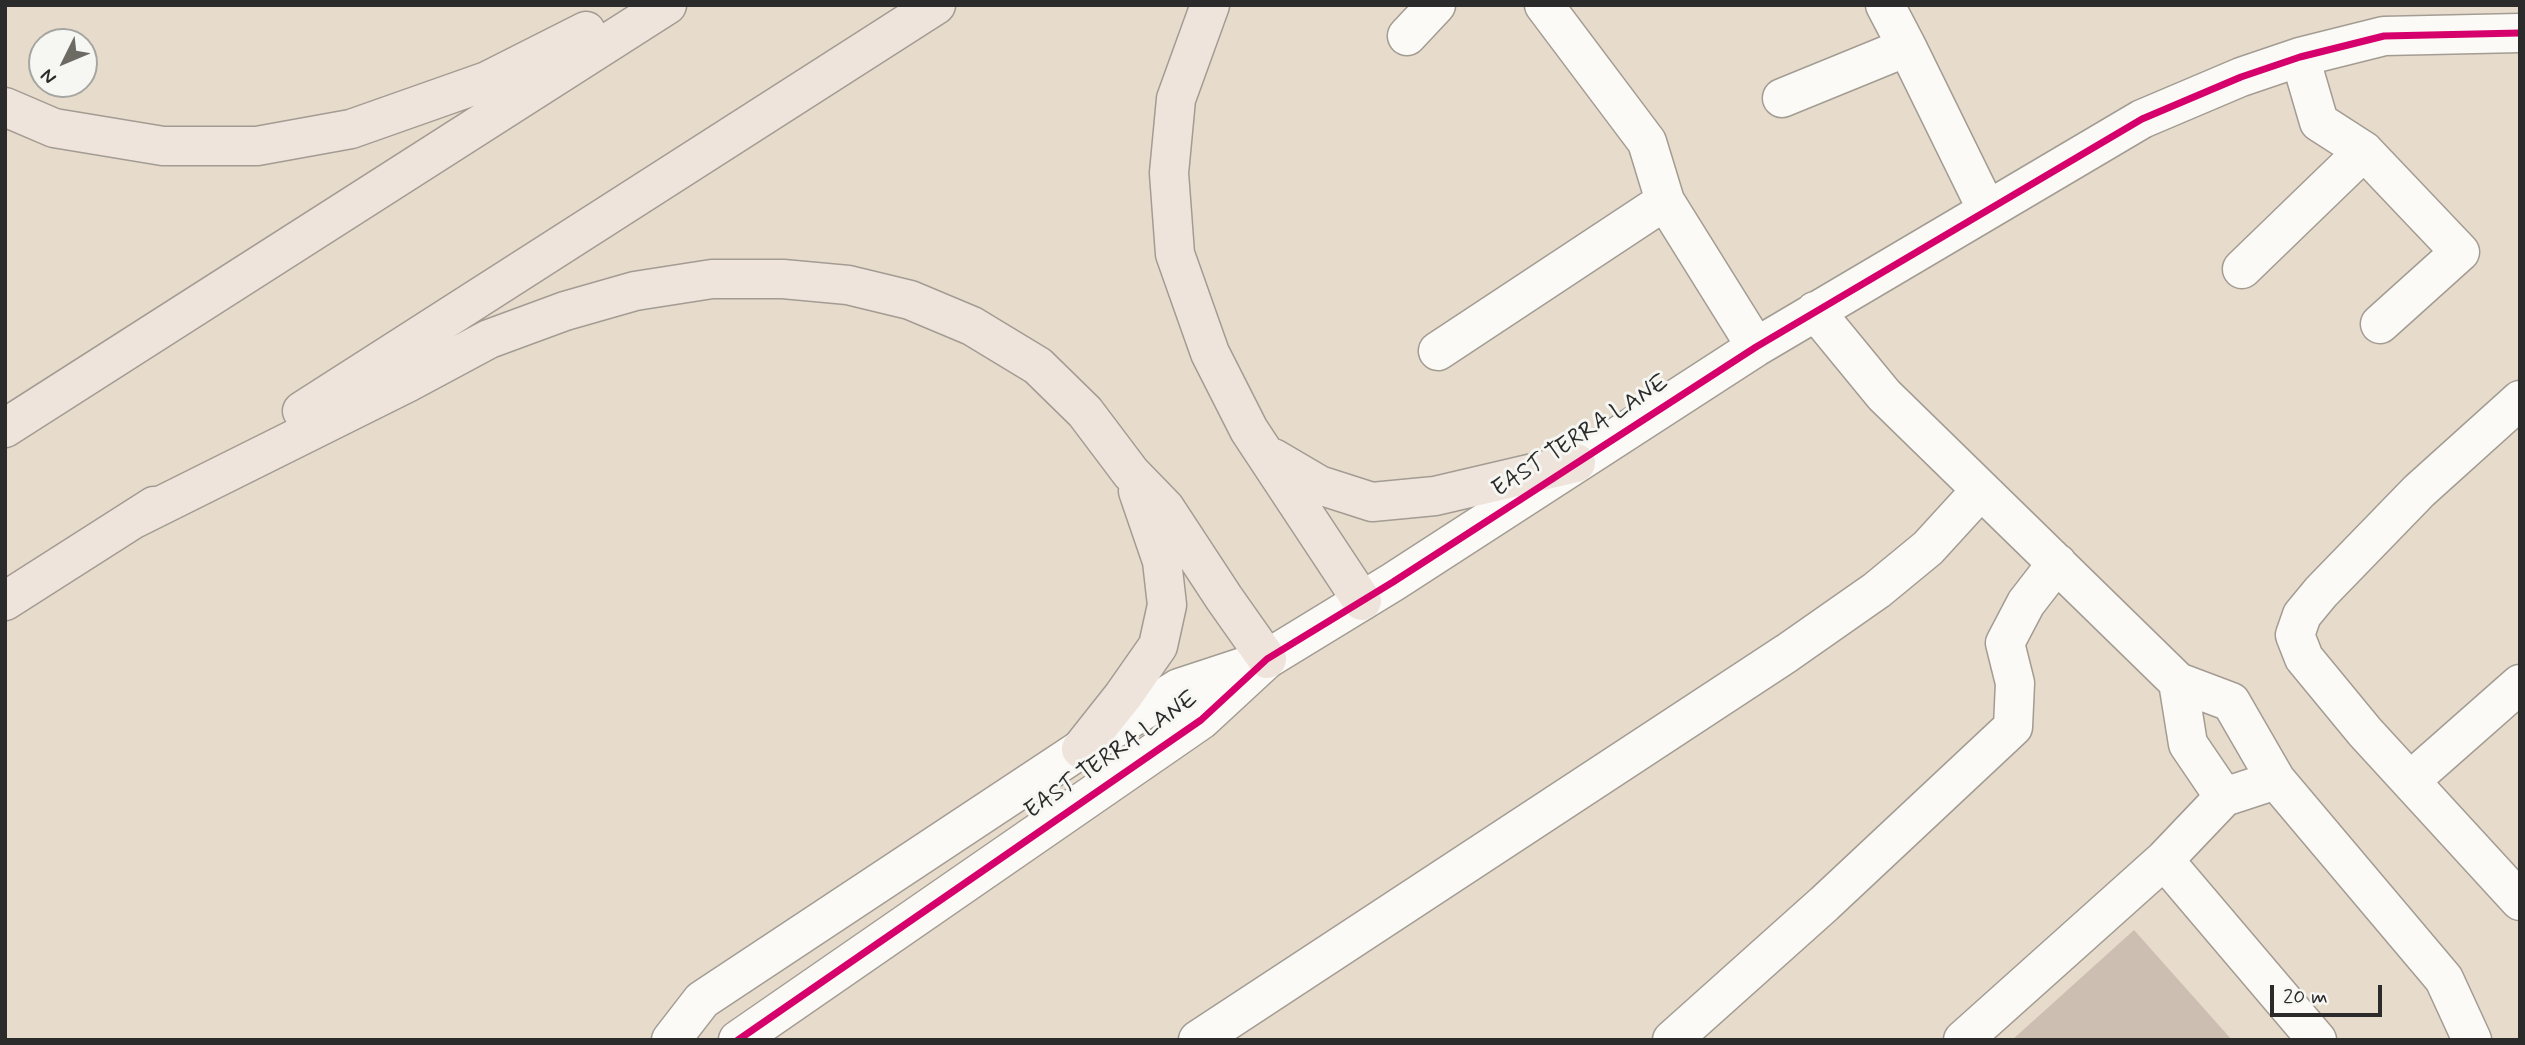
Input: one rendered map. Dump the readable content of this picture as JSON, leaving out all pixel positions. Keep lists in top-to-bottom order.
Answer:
{
  "streets": {
    "street": ["EAST TERRA LANE"]
  },
  "scale_bar": "20 m",
  "north": "bottom left"
}
